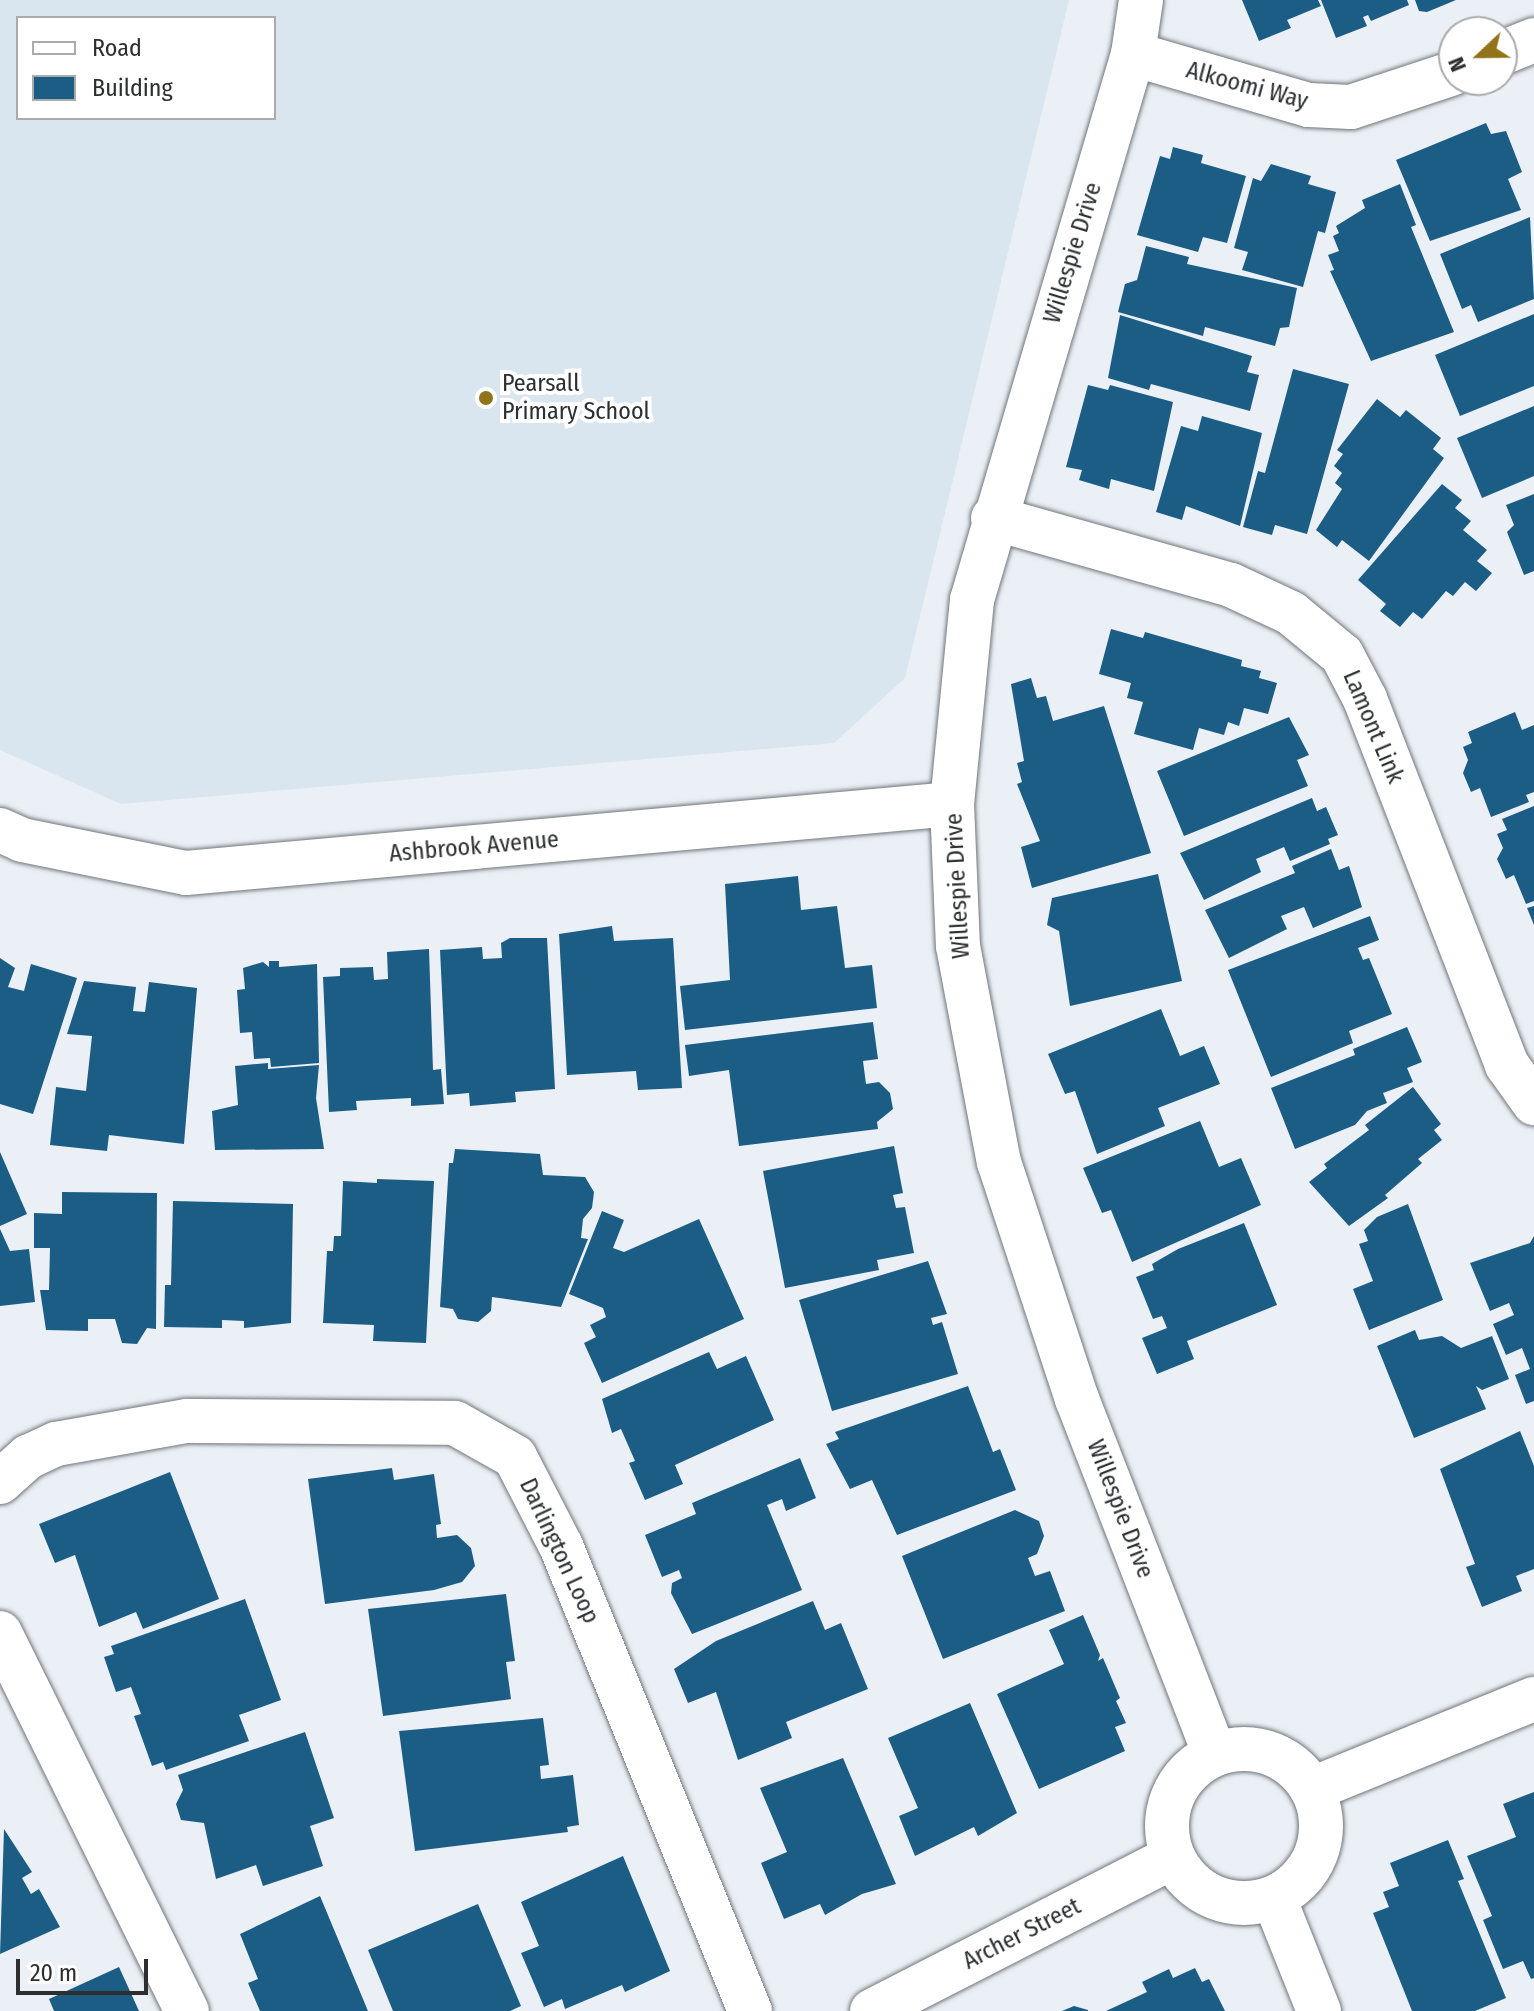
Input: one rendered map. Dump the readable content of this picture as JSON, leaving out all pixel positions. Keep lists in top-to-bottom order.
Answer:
{
  "streets": {
    "street": [
      "Alkoomi Way",
      "Willespie Drive",
      "Lamont Link",
      "Ashbrook Avenue",
      "Darlington Loop",
      "Archer Street"
    ]
  },
  "crossings": [
    ["Alkoomi Way", "Willespie Drive"],
    ["Willespie Drive", "Lamont Link"],
    ["Willespie Drive", "Ashbrook Avenue"],
    ["Willespie Drive", "Archer Street"]
  ],
  "places": ["Pearsall Primary School"],
  "legend": ["Road", "Building"],
  "scale_bar": "20 m",
  "north": "left"
}
